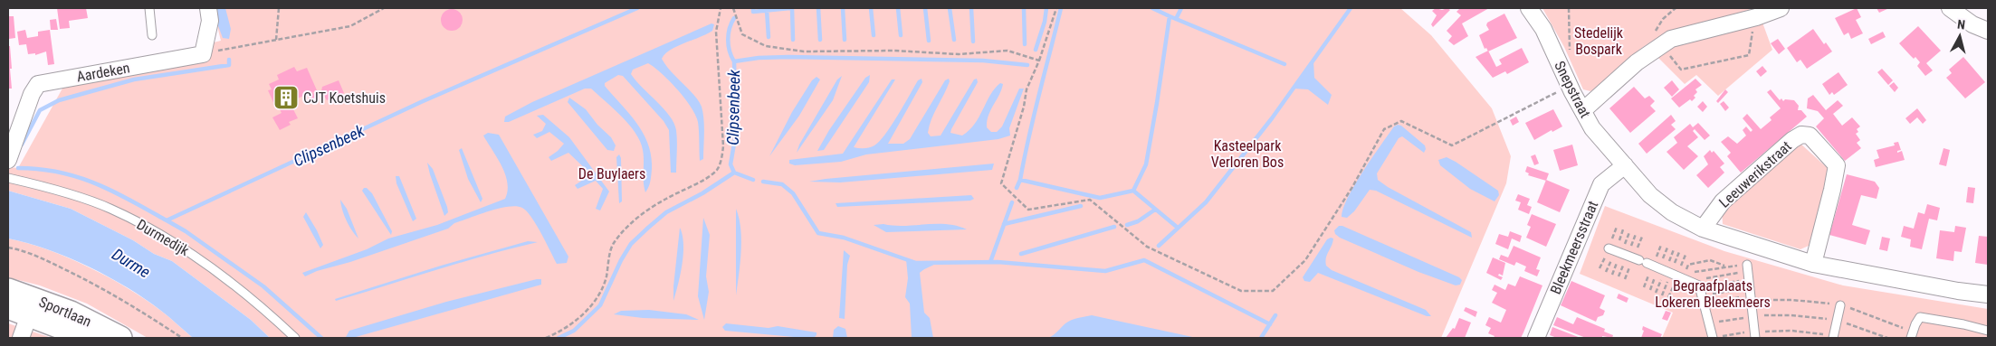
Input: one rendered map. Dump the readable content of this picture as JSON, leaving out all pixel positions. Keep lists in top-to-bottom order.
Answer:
{
  "streets": {
    "main road": ["Sportlaan"],
    "street": [
      "Aardeken",
      "Snepstraat",
      "Leeuwerikstraat",
      "Bleekmeersstraat"
    ],
    "lane": ["Durmedijk"]
  },
  "crossings": [
    ["Snepstraat", "Bleekmeersstraat"]
  ],
  "water": ["Clipsenbeek", "Durme"],
  "parks": [
    "Stedelijk Bospark",
    "Kasteelpark Verloren Bos",
    "De Buylaers",
    "Begraafplaats Lokeren Bleekmeers"
  ],
  "places": {
    "building": ["CJT Koetshuis"]
  },
  "north": "top"
}
